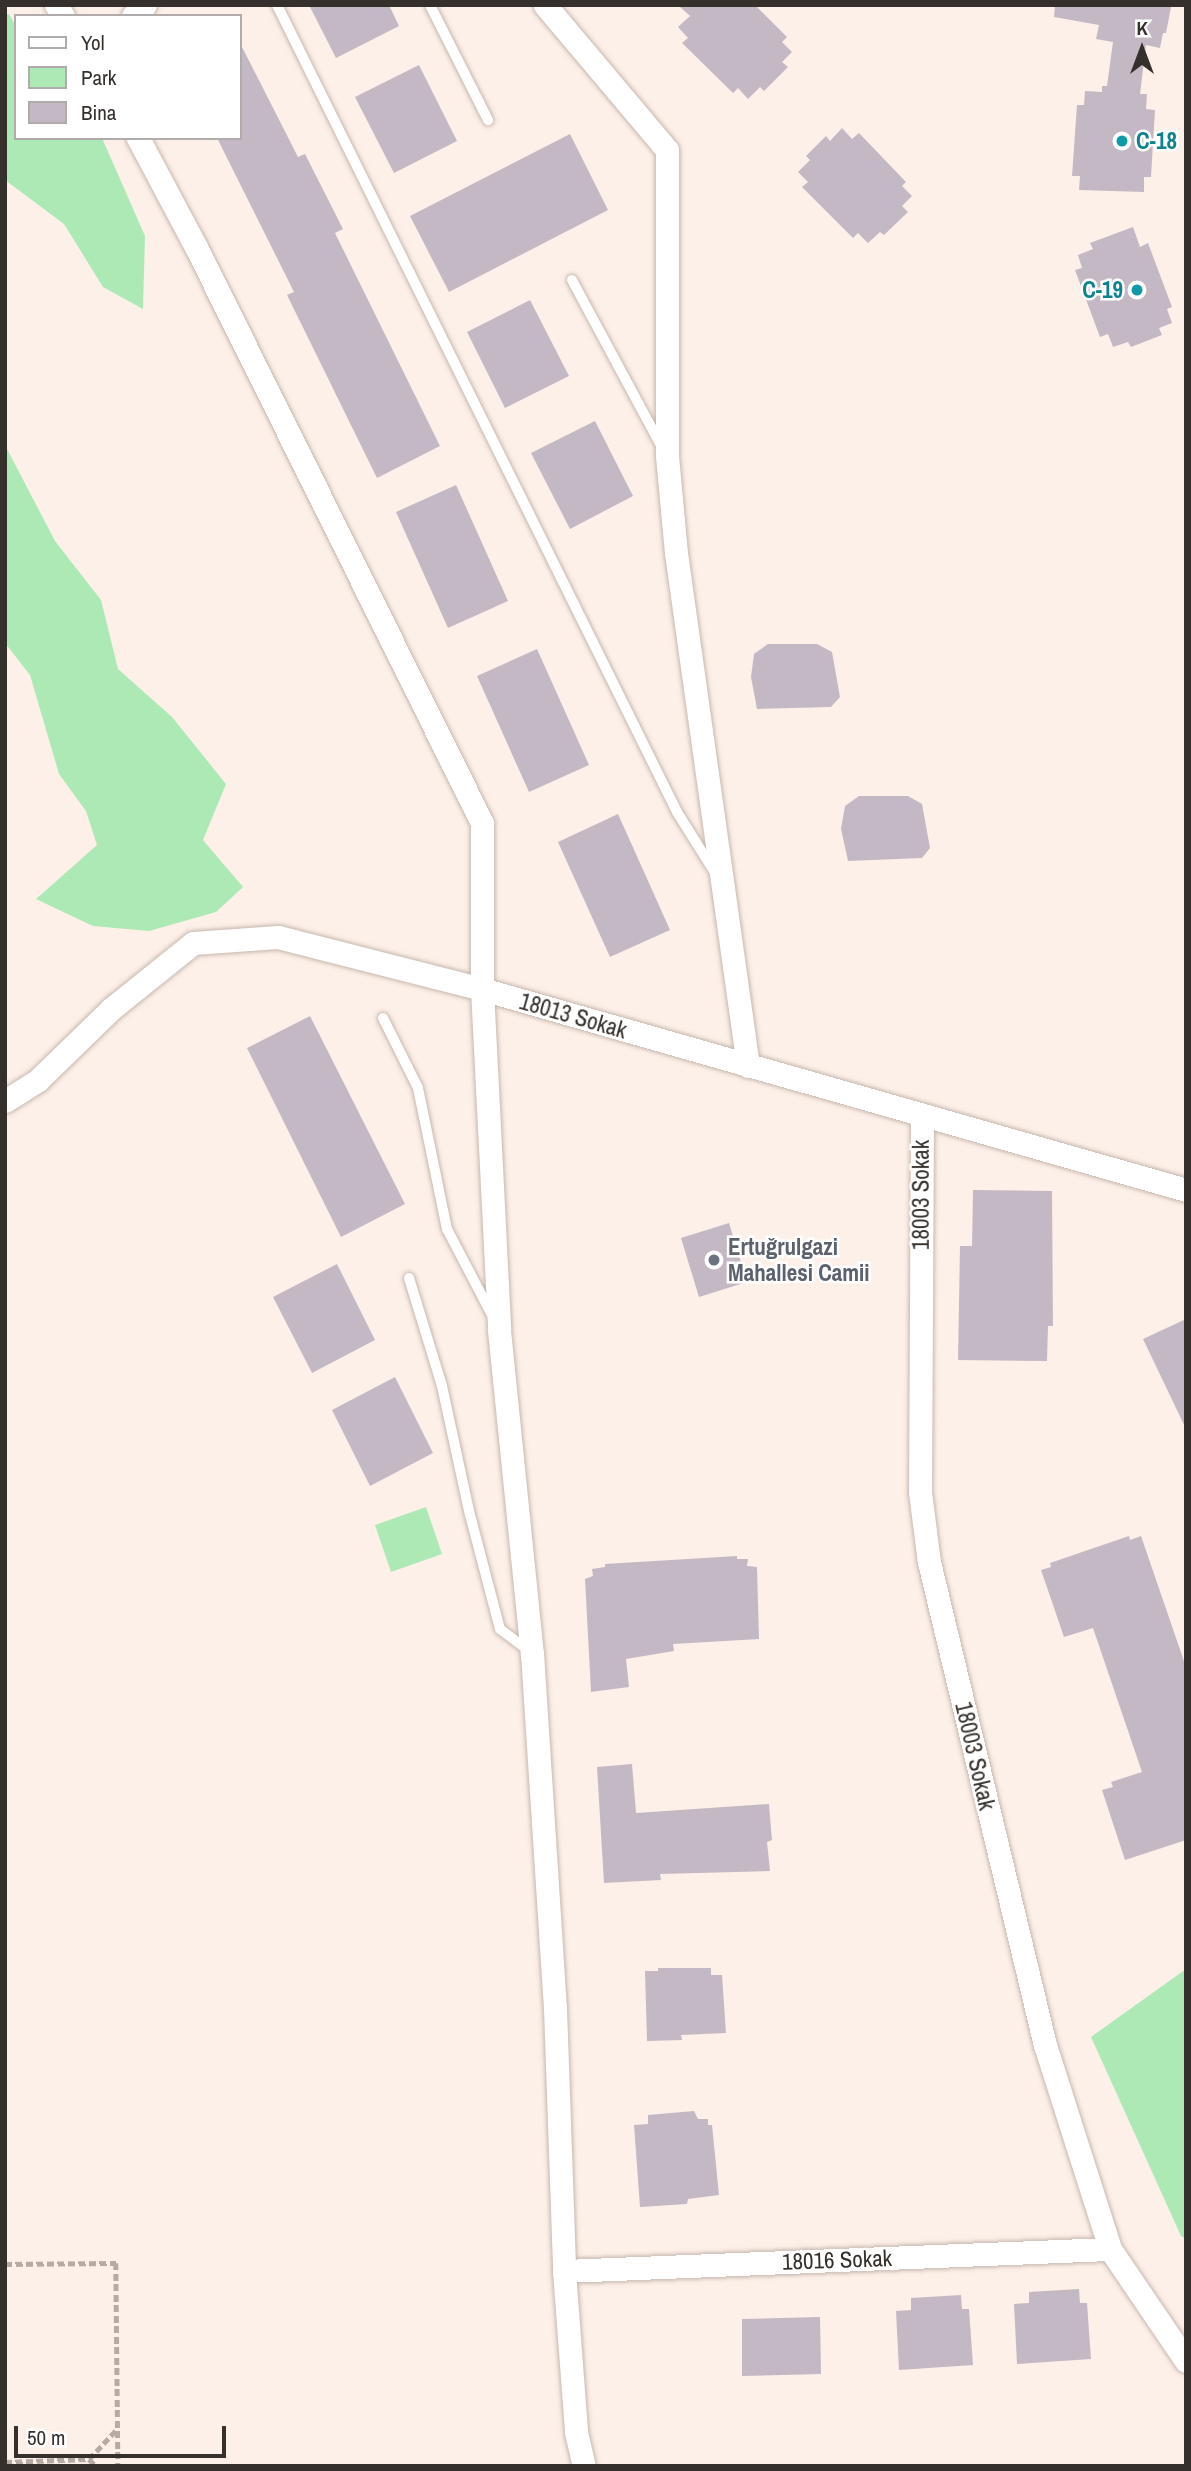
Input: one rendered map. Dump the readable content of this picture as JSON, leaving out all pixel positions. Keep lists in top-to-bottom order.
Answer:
{
  "streets": {
    "street": ["18013 Sokak", "18003 Sokak", "18016 Sokak"]
  },
  "crossings": [
    ["18013 Sokak", "18003 Sokak"],
    ["18003 Sokak", "18016 Sokak"]
  ],
  "places": ["C-18", "C-19", "Ertuğrulgazi Mahallesi Camii"],
  "legend": ["Yol", "Park", "Bina"],
  "scale_bar": "50 m",
  "north": "top"
}
